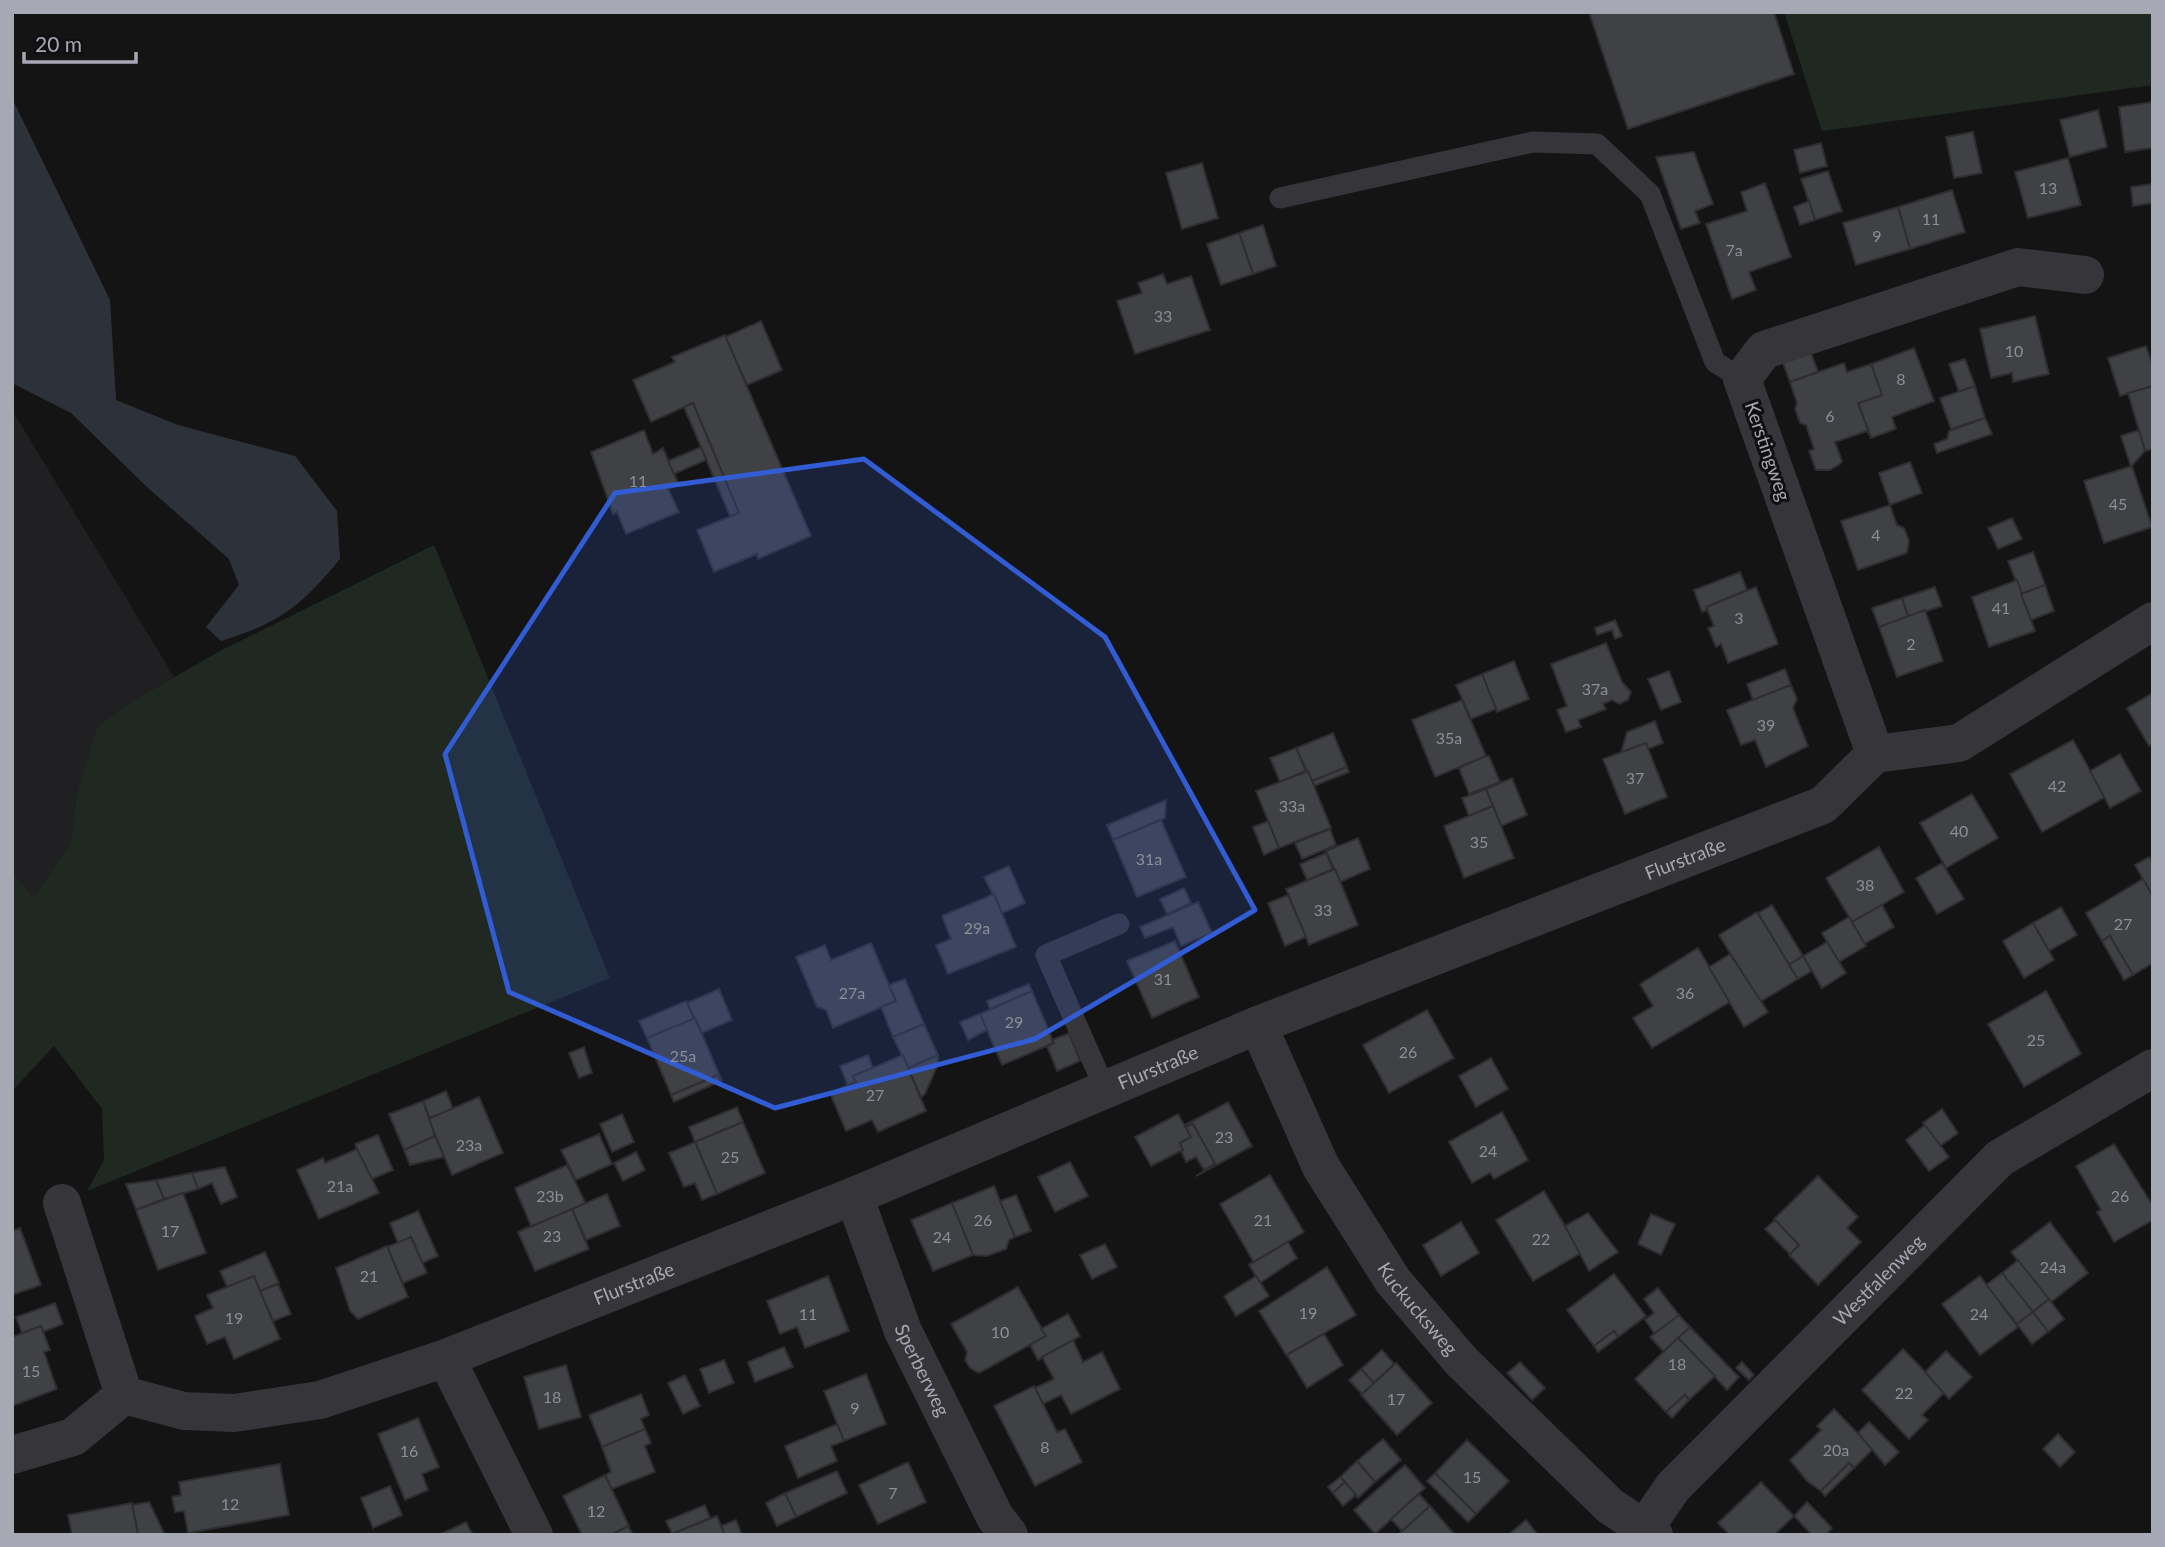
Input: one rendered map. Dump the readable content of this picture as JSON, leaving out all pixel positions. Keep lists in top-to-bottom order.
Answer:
{
  "streets": {
    "street": [
      "Kerstingweg",
      "Flurstraße",
      "Westfalenweg",
      "Kuckucksweg",
      "Sperberweg"
    ]
  },
  "crossings": [
    ["Kerstingweg", "Flurstraße"],
    ["Flurstraße", "Kuckucksweg"],
    ["Flurstraße", "Sperberweg"],
    ["Westfalenweg", "Kuckucksweg"]
  ],
  "house_numbers": [
    "13",
    "11",
    "9",
    "7a",
    "33",
    "10",
    "8",
    "6",
    "11",
    "45",
    "4",
    "41",
    "3",
    "2",
    "37a",
    "39",
    "35a",
    "37",
    "42",
    "33a",
    "40",
    "35",
    "31a",
    "38",
    "33",
    "27",
    "29a",
    "31",
    "27a",
    "36",
    "29",
    "25",
    "26",
    "25a",
    "27",
    "23",
    "23a",
    "24",
    "25",
    "21a",
    "23b",
    "26",
    "26",
    "21",
    "17",
    "23",
    "24",
    "22",
    "24a",
    "21",
    "19",
    "11",
    "24",
    "19",
    "10",
    "18",
    "15",
    "22",
    "18",
    "17",
    "9",
    "8",
    "20a",
    "16",
    "15",
    "7",
    "12",
    "12"
  ],
  "scale_bar": "20 m"
}
